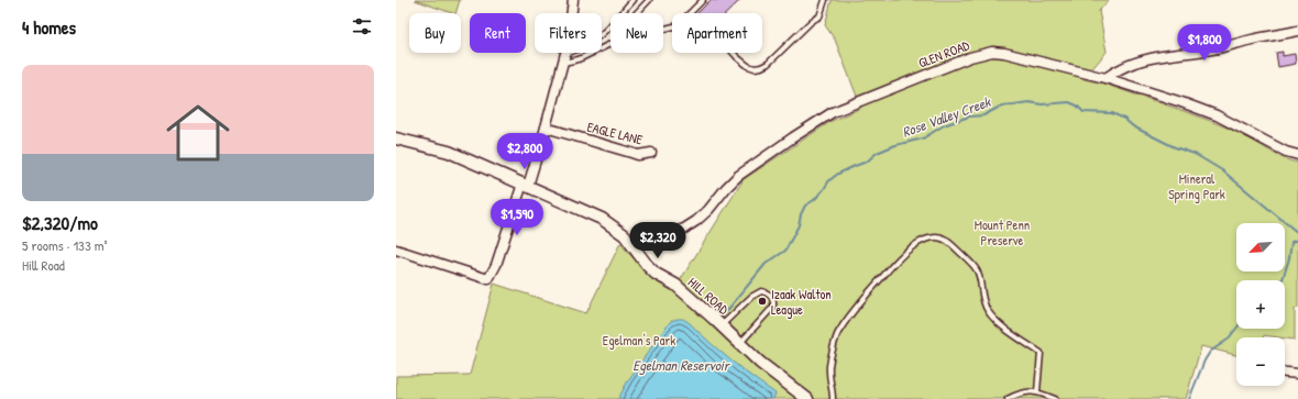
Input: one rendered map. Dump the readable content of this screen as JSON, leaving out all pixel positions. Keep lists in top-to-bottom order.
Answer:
{
  "streets": {
    "street": ["GLEN ROAD", "EAGLE LANE", "HILL ROAD"]
  },
  "crossings": [
    ["GLEN ROAD", "HILL ROAD"]
  ],
  "water": ["Rose Valley Creek", "Egelman Reservoir"],
  "parks": ["Mineral Spring Park", "Mount Penn Preserve", "Egelman's Park"],
  "places": ["Izaak Walton League"],
  "north": "bottom left",
  "page": {
    "heading": "4 homes",
    "chip": [
      "Buy",
      "Rent",
      "Filters",
      "New",
      "Apartment"
    ],
    "price": [
      "$1,800",
      "$2,800",
      "$1,590",
      "$2,320"
    ],
    "list": [
      {
        "name": "$2,320/mo",
        "note": "5 rooms · 133 m² · Hill Road"
      }
    ],
    "map_buttons": ["+", "−"]
  }
}
